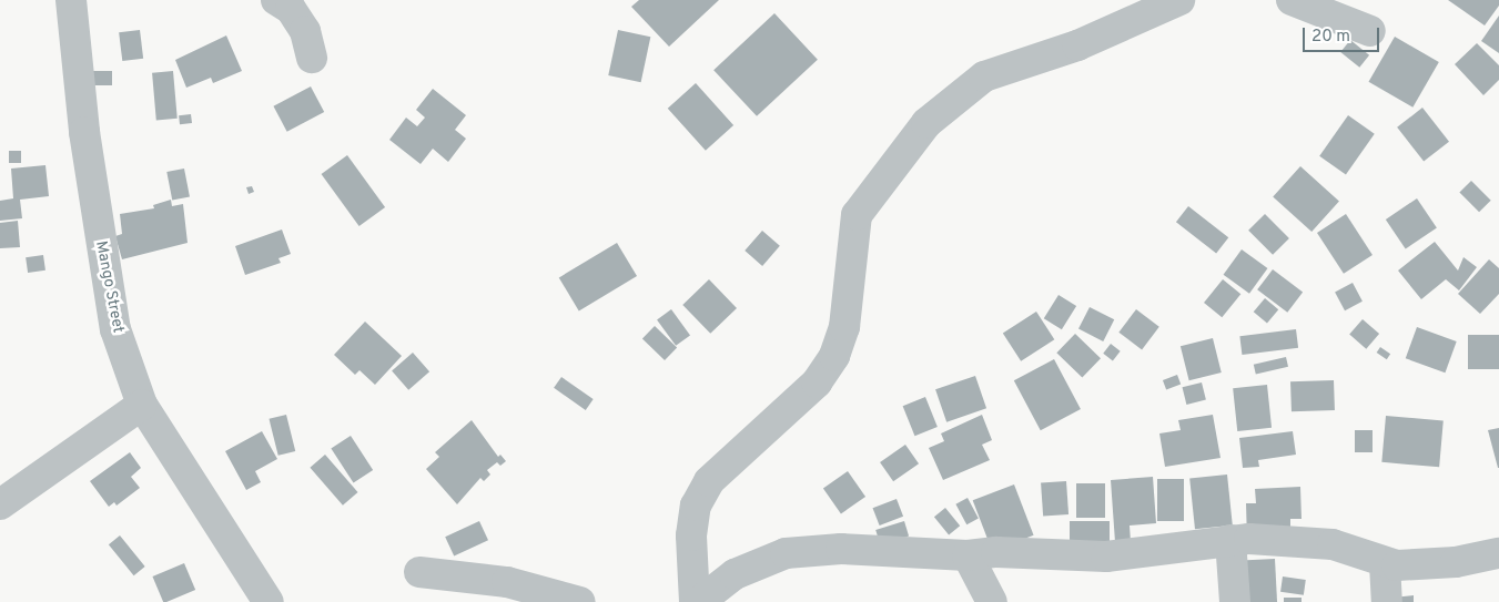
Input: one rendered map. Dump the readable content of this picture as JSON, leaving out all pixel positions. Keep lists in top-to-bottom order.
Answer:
{
  "streets": {
    "street": ["Mango Street"]
  },
  "scale_bar": "20 m"
}
